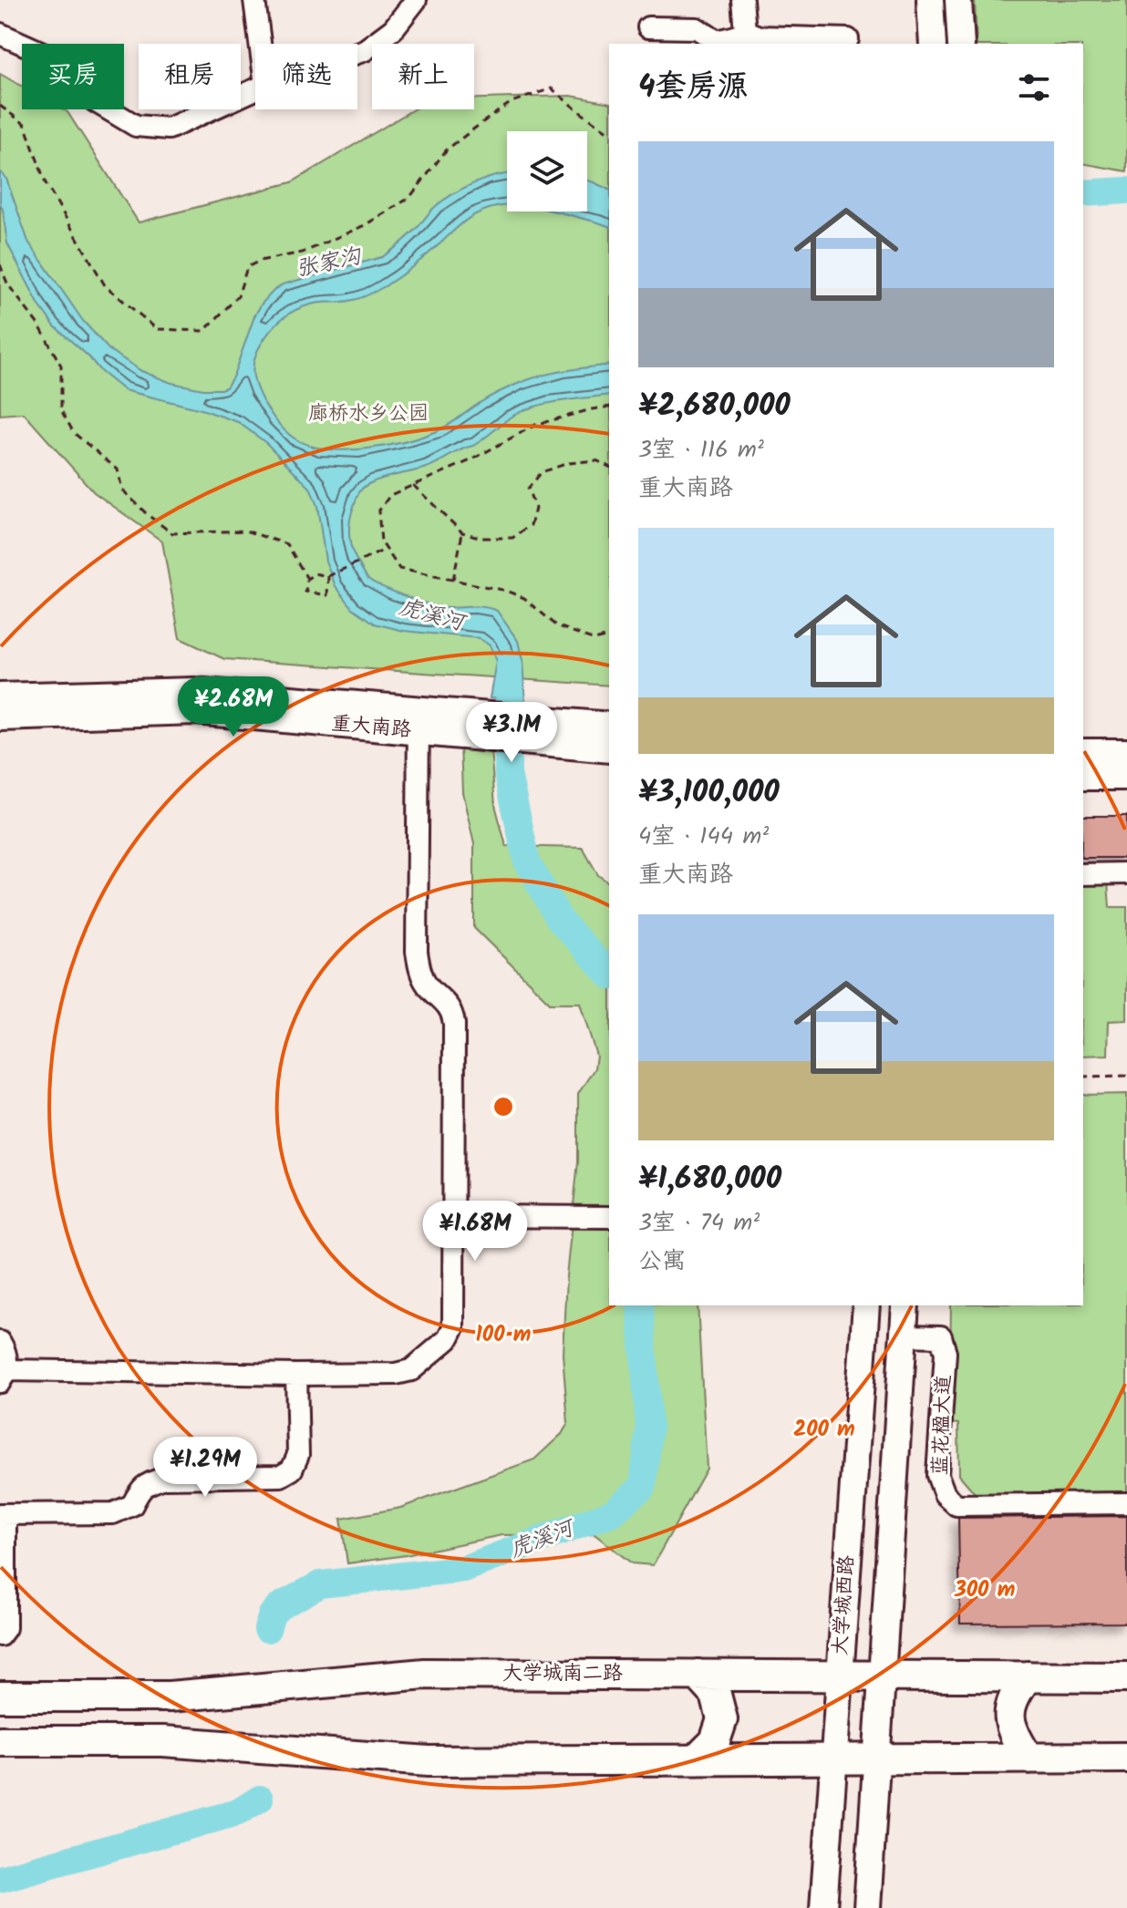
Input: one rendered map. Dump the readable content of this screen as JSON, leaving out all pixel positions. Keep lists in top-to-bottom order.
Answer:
{
  "streets": {
    "highway": ["大学城南二路"],
    "main road": ["重大南路", "大学城西路"],
    "street": ["蓝花楹大道"]
  },
  "crossings": [
    ["蓝花楹大道", "大学城西路"],
    ["大学城西路", "大学城南二路"]
  ],
  "water": ["张家沟", "虎溪河"],
  "parks": ["廊桥水乡公园"],
  "page": {
    "chip": [
      "买房",
      "租房",
      "筛选",
      "新上"
    ],
    "heading": "4套房源",
    "list": [
      {
        "name": "¥2,680,000",
        "note": "3室 · 116 m² · 重大南路"
      },
      {
        "name": "¥3,100,000",
        "note": "4室 · 144 m² · 重大南路"
      },
      {
        "name": "¥1,680,000",
        "note": "3室 · 74 m² · 公寓"
      }
    ],
    "price": [
      "¥2.68M",
      "¥3.1M",
      "¥1.68M",
      "¥1.29M"
    ]
  },
  "rings": ["100 m", "200 m", "300 m"]
}
